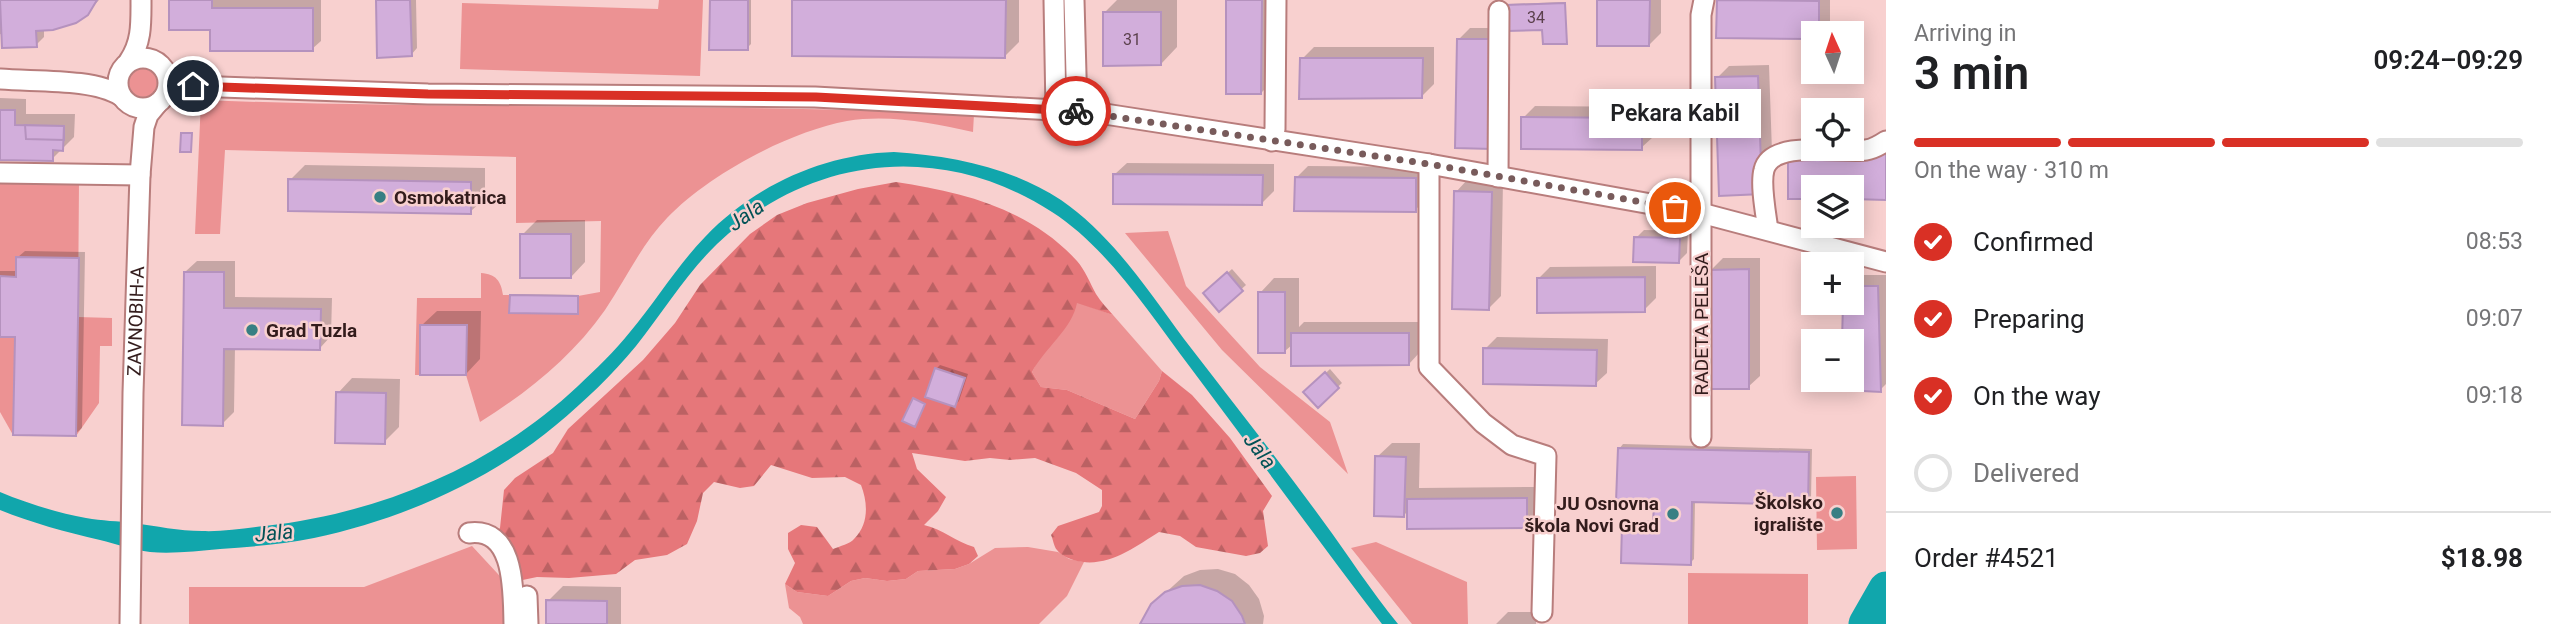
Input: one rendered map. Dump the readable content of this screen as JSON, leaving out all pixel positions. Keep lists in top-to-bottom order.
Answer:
{
  "streets": {
    "street": ["ZAVNOBIH-A", "RADETA PELEŠA"]
  },
  "water": ["Jala"],
  "places": [
    "Osmokatnica",
    "Pekara Kabil",
    "Grad Tuzla",
    "Školsko igralište",
    "JU Osnovna škola Novi Grad"
  ],
  "house_numbers": ["34", "31"],
  "north": "top",
  "page": {
    "heading": ["3 min", "Arriving in", "09:24–09:29"],
    "panel": ["Order #4521", "$18.98"],
    "map_buttons": ["+", "−"],
    "bubble": "Pekara Kabil",
    "bar": "On the way · 310 m",
    "list": [
      ["Confirmed", "08:53"],
      ["Preparing", "09:07"],
      ["On the way", "09:18"],
      "Delivered"
    ]
  }
}
